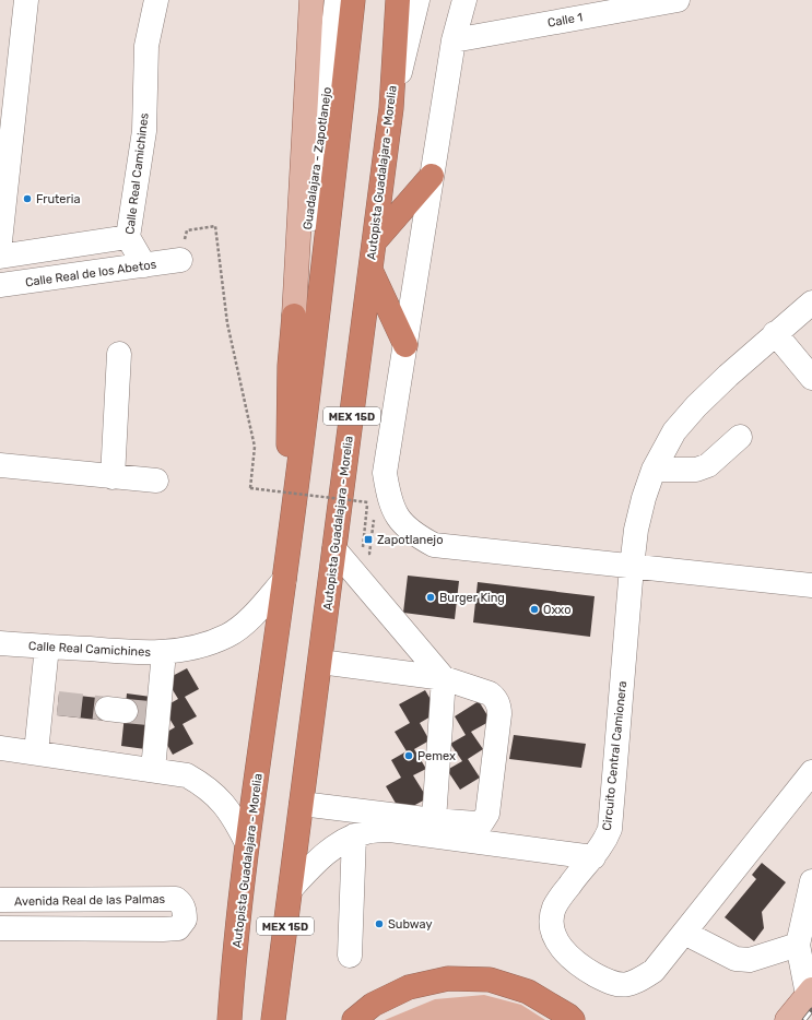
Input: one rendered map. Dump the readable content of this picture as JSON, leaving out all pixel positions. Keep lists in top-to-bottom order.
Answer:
{
  "streets": {
    "highway": ["Autopista Guadalajara - Morelia", "MEX 15D"],
    "street": [
      "Calle 1",
      "Guadalajara - Zapotlanejo",
      "Calle Real Camichines",
      "Calle Real de los Abetos",
      "Circuito Central Camionera",
      "Avenida Real de las Palmas"
    ]
  },
  "crossings": [
    ["Autopista Guadalajara - Morelia", "Calle Real Camichines"],
    ["Calle Real Camichines", "Calle Real de los Abetos"]
  ],
  "places": {
    "other": [
      "Fruteria",
      "Burger King",
      "Oxxo",
      "Pemex",
      "Subway"
    ],
    "transit": ["Zapotlanejo"]
  }
}
